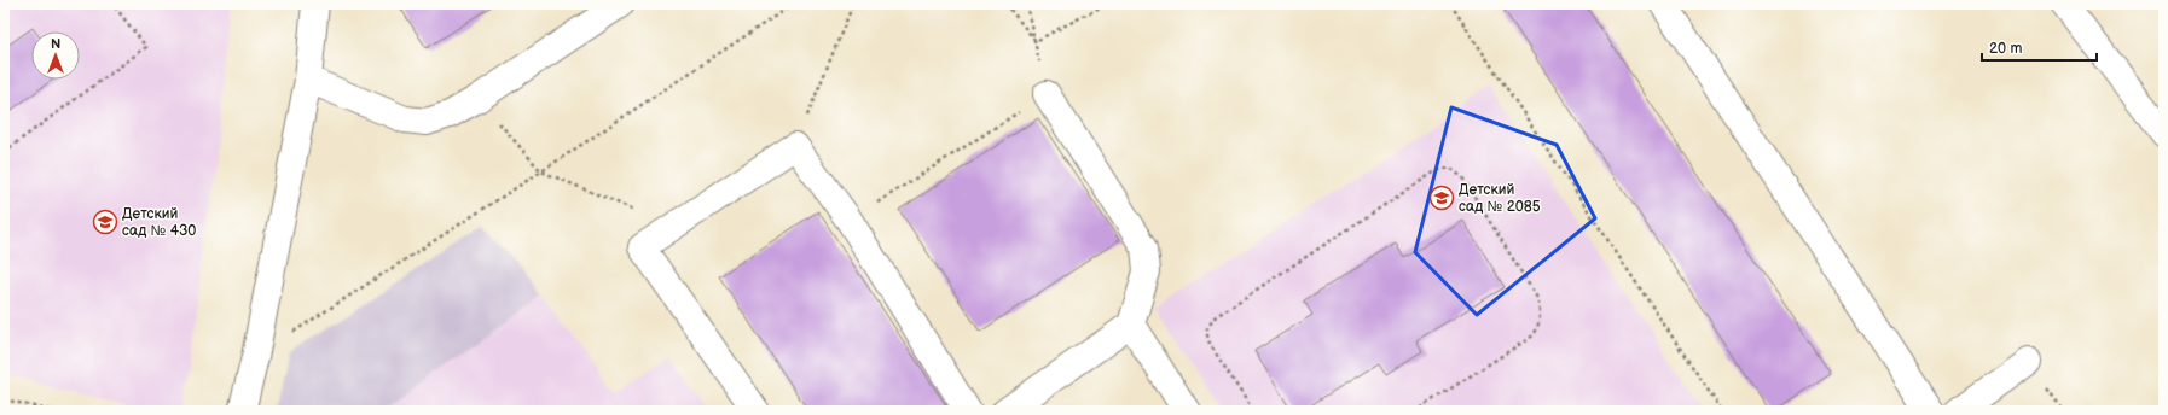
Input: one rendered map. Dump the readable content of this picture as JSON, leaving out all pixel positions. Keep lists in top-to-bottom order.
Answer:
{
  "places": {
    "school or university": ["Детский сад № 2085", "Детский сад № 430"]
  },
  "scale_bar": "20 m",
  "north": "top"
}
